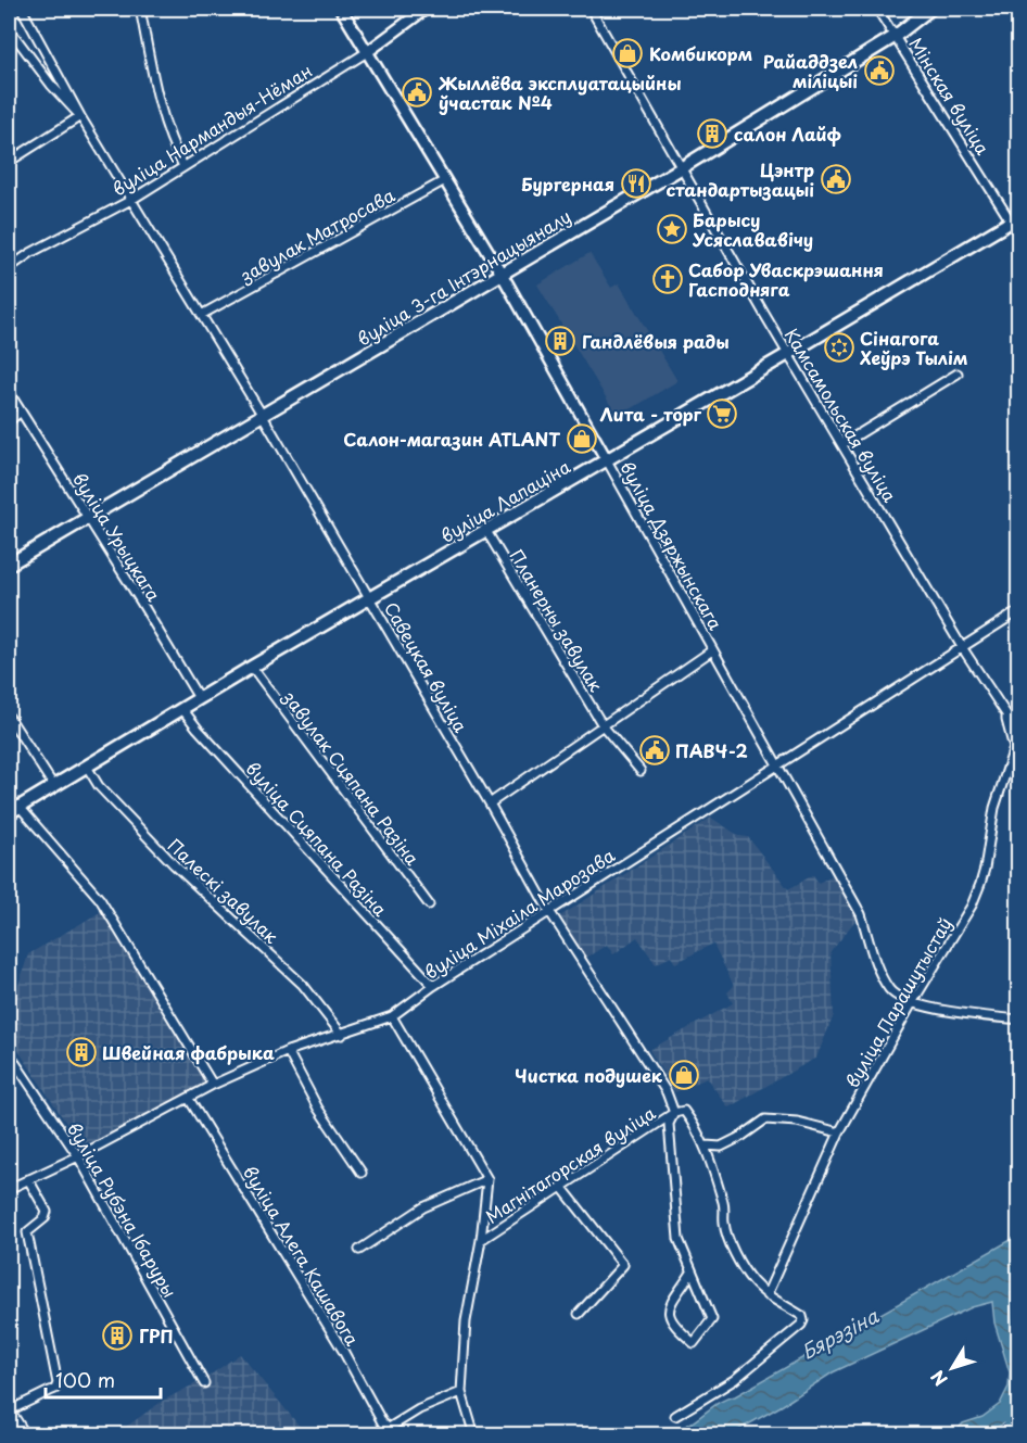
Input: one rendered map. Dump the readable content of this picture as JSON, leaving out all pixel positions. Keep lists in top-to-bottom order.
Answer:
{
  "streets": {
    "main road": ["вуліца 3-га Інтэрнацыяналу", "вуліца Лапаціна"],
    "street": [
      "Мінская вуліца",
      "вуліца Нармандыя-Нёман",
      "завулак Матросава",
      "Камсамольская вуліца",
      "вуліца Урыцкага",
      "вуліца Дзяржынскага",
      "Планерны завулак",
      "Савецкая вуліца",
      "завулак Сцяпана Разіна",
      "вуліца Сцяпана Разіна",
      "Палескі завулак",
      "вуліца Міхаіла Марозава",
      "вуліца Парашутыстаў",
      "Магнітагорская вуліца",
      "вуліца Рубэна Ібаруры",
      "вуліца Алега Кашавога"
    ]
  },
  "crossings": [
    ["Мінская вуліца", "вуліца 3-га Інтэрнацыяналу"],
    ["Мінская вуліца", "вуліца Лапаціна"],
    ["вуліца Нармандыя-Нёман", "вуліца Дзяржынскага"],
    ["вуліца Нармандыя-Нёман", "Савецкая вуліца"],
    ["завулак Матросава", "вуліца Дзяржынскага"],
    ["завулак Матросава", "Савецкая вуліца"],
    ["вуліца 3-га Інтэрнацыяналу", "Камсамольская вуліца"],
    ["вуліца 3-га Інтэрнацыяналу", "вуліца Урыцкага"],
    ["вуліца 3-га Інтэрнацыяналу", "вуліца Дзяржынскага"],
    ["вуліца 3-га Інтэрнацыяналу", "Савецкая вуліца"],
    ["Камсамольская вуліца", "вуліца Лапаціна"],
    ["Камсамольская вуліца", "вуліца Міхаіла Марозава"],
    ["Камсамольская вуліца", "вуліца Парашутыстаў"],
    ["вуліца Лапаціна", "вуліца Урыцкага"],
    ["вуліца Лапаціна", "вуліца Дзяржынскага"],
    ["вуліца Лапаціна", "Планерны завулак"],
    ["вуліца Лапаціна", "Савецкая вуліца"],
    ["вуліца Лапаціна", "завулак Сцяпана Разіна"],
    ["вуліца Лапаціна", "вуліца Сцяпана Разіна"],
    ["вуліца Лапаціна", "Палескі завулак"],
    ["вуліца Дзяржынскага", "вуліца Міхаіла Марозава"],
    ["вуліца Дзяржынскага", "вуліца Парашутыстаў"],
    ["Савецкая вуліца", "вуліца Міхаіла Марозава"],
    ["Савецкая вуліца", "Магнітагорская вуліца"],
    ["вуліца Сцяпана Разіна", "вуліца Міхаіла Марозава"],
    ["Палескі завулак", "вуліца Міхаіла Марозава"],
    ["вуліца Міхаіла Марозава", "вуліца Рубэна Ібаруры"],
    ["вуліца Міхаіла Марозава", "вуліца Алега Кашавога"]
  ],
  "water": ["Бярэзіна"],
  "places": {
    "shop": ["Комбикорм", "Салон-магазин ATLANT", "Чистка подушек"],
    "public building": [
      "Райаддзел міліцыі",
      "Жыллёва эксплуатацыйны ўчастак №4",
      "Цэнтр стандартызацыі",
      "ПАВЧ-2"
    ],
    "building": [
      "салон Лайф",
      "Гандлёвыя рады",
      "Швейная фабрыка",
      "ГРП"
    ],
    "restaurant": ["Бургерная"],
    "place": ["Барысу Усяслававічу"],
    "church": ["Сабор Уваскрэшання Гасподняга"],
    "synagogue": ["Сінагога Хеўрэ Тылім"],
    "supermarket": ["Лита - торг"]
  },
  "scale_bar": "100 m",
  "north": "bottom left"
}
